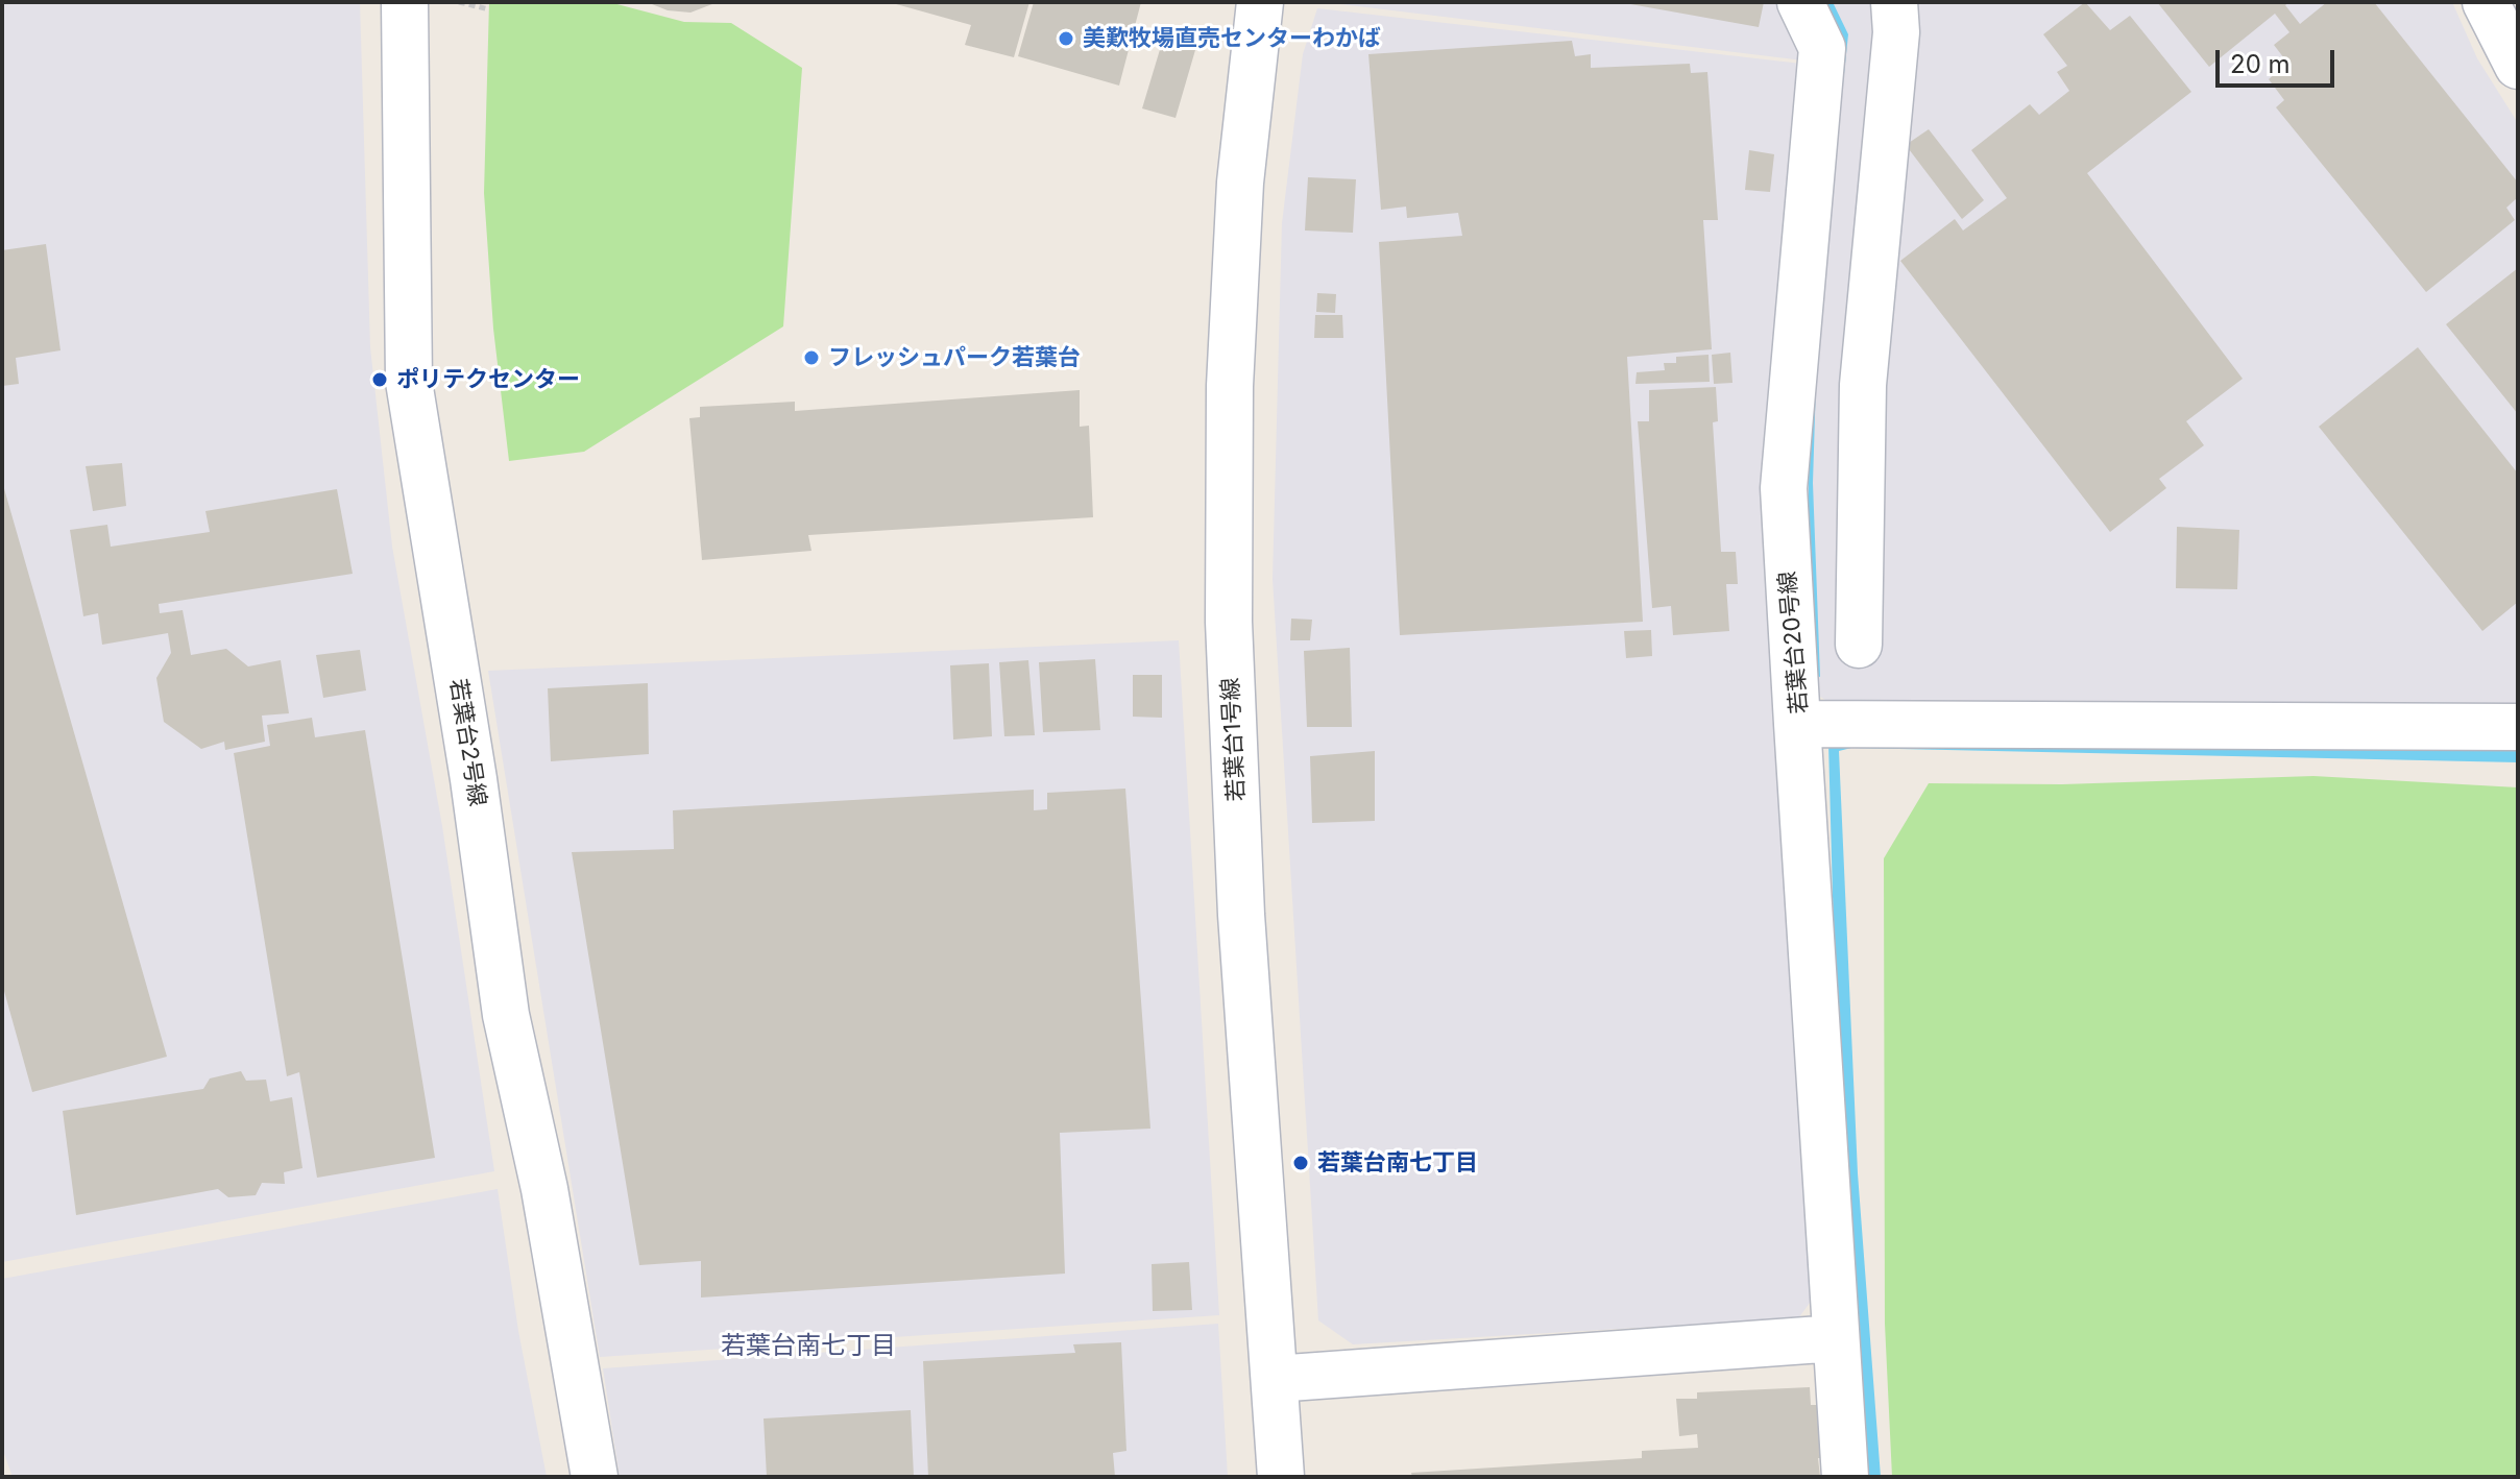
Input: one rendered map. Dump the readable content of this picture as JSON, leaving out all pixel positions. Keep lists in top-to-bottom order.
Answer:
{
  "streets": {
    "street": ["若葉台20号線", "若葉台1号線", "若葉台2号線"]
  },
  "districts": ["若葉台南七丁目"],
  "places": [
    "美歎牧場直売センターわかば",
    "フレッシュパーク若葉台",
    "ポリテクセンター",
    "若葉台南七丁目"
  ],
  "scale_bar": "20 m"
}
